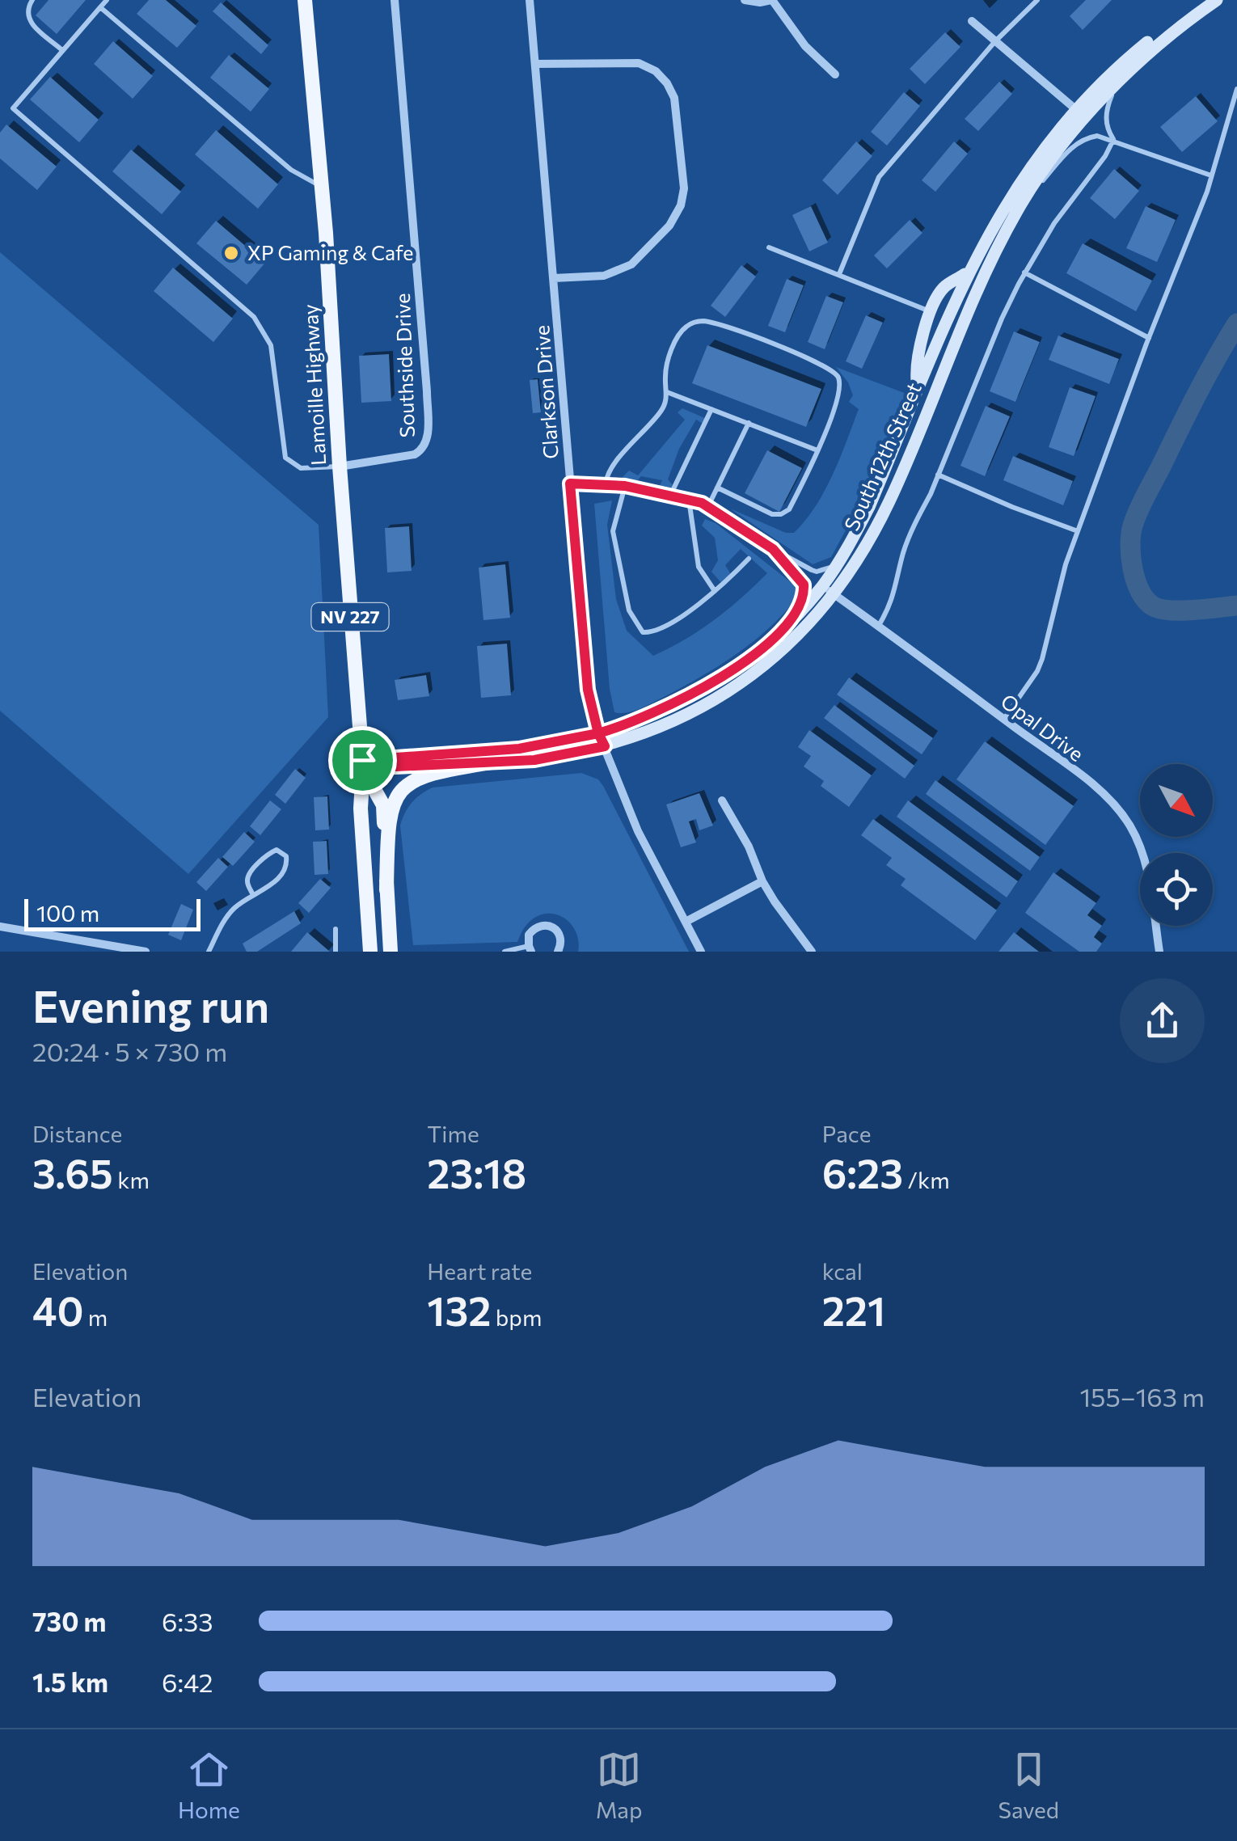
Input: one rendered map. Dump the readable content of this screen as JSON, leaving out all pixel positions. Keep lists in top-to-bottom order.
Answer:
{
  "streets": {
    "main road": ["Lamoille Highway", "South 12th Street", "NV 227"],
    "street": ["Southside Drive", "Clarkson Drive", "Opal Drive"]
  },
  "crossings": [
    ["Southside Drive", "Lamoille Highway"],
    ["Lamoille Highway", "South 12th Street"],
    ["Clarkson Drive", "South 12th Street"],
    ["South 12th Street", "Opal Drive"]
  ],
  "places": ["XP Gaming & Cafe"],
  "scale_bar": "100 m",
  "north": "bottom right",
  "page": {
    "scale": "100 m",
    "heading": ["Evening run", "20:24 · 5 × 730 m"],
    "stats": [
      ["Distance", "3.65 km"],
      ["Time", "23:18"],
      ["Pace", "6:23 /km"],
      ["Elevation", "40 m"],
      ["Heart rate", "132 bpm"],
      ["kcal", "221"]
    ],
    "chart": ["Elevation", "155–163 m"],
    "list": [
      {
        "name": "730 m",
        "note": "6:33"
      },
      {
        "name": "1.5 km",
        "note": "6:42"
      }
    ],
    "tabs": ["Home", "Map", "Saved"]
  }
}
